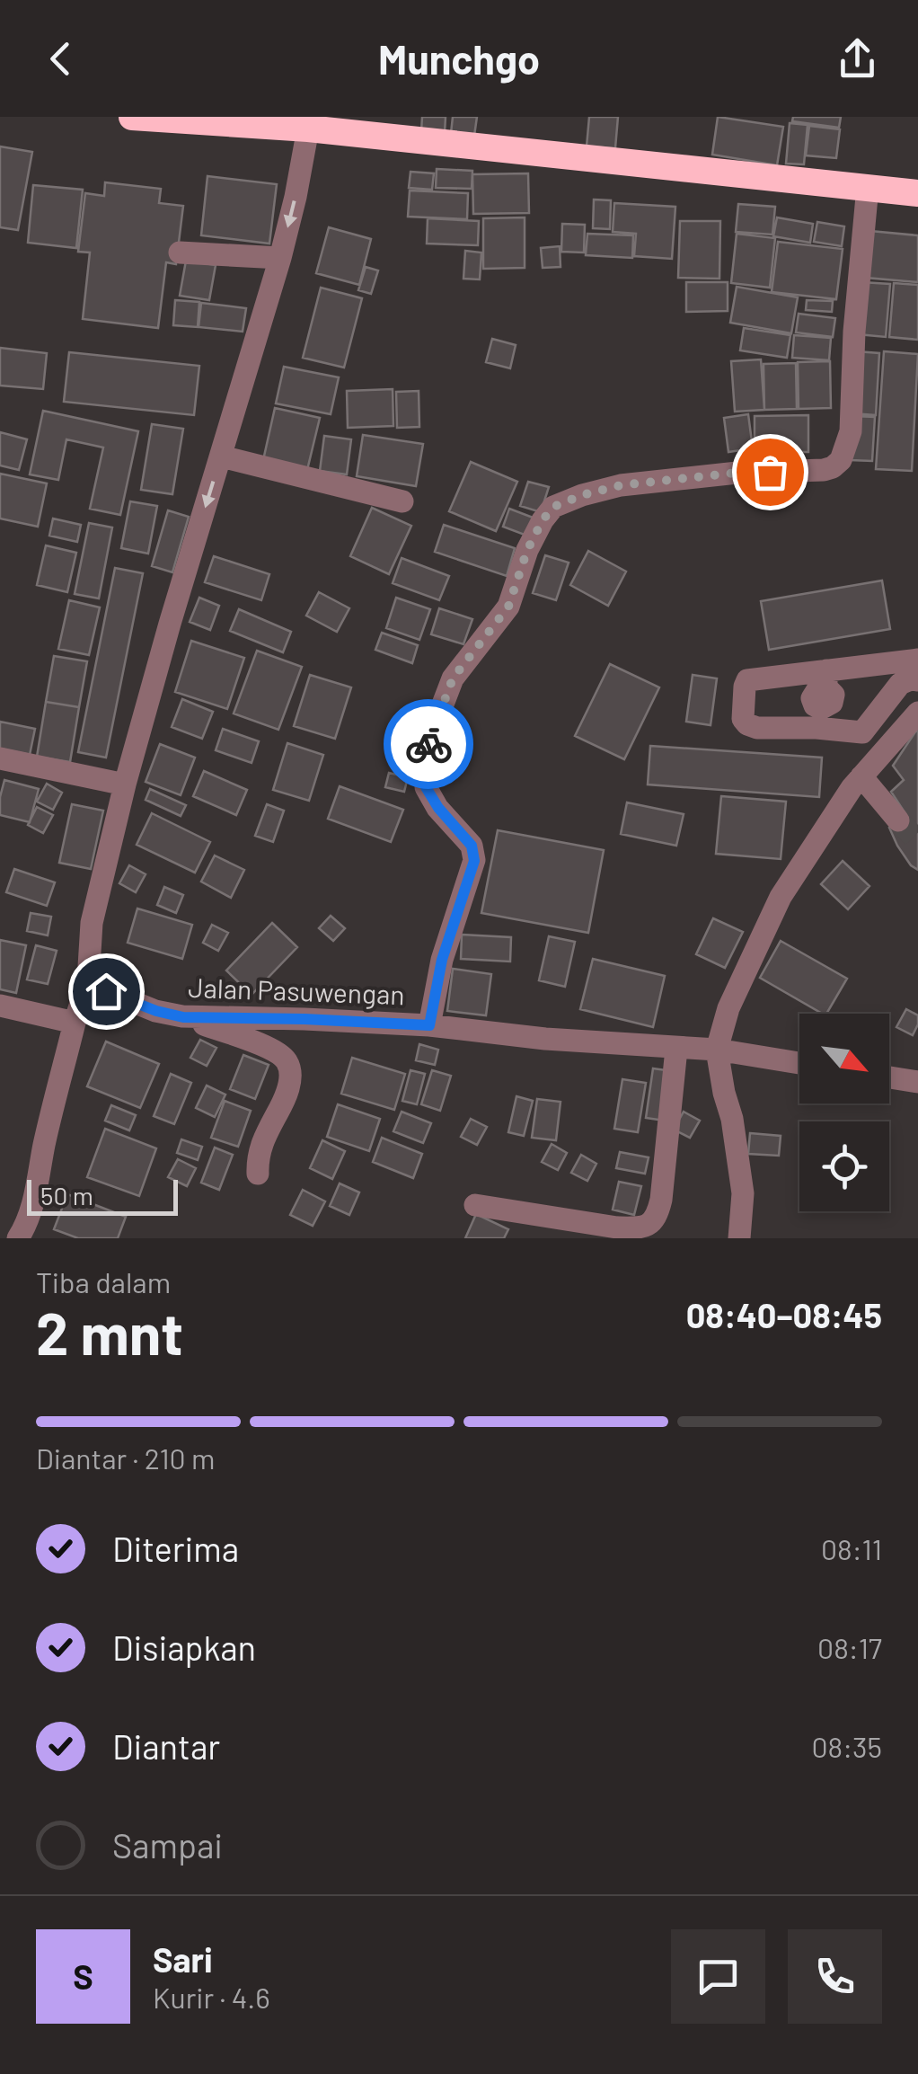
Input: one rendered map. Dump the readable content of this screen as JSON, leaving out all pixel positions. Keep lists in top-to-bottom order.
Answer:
{
  "streets": {
    "street": ["Jalan Pasuwengan"]
  },
  "scale_bar": "50 m",
  "north": "bottom right",
  "page": {
    "header": "Munchgo",
    "scale": "50 m",
    "heading": ["2 mnt", "Tiba dalam", "08:40–08:45"],
    "panel": ["Sari", "Kurir · 4.6"],
    "bar": "Diantar · 210 m",
    "list": [
      ["Diterima", "08:11"],
      ["Disiapkan", "08:17"],
      ["Diantar", "08:35"],
      "Sampai"
    ],
    "round": "S"
  }
}
